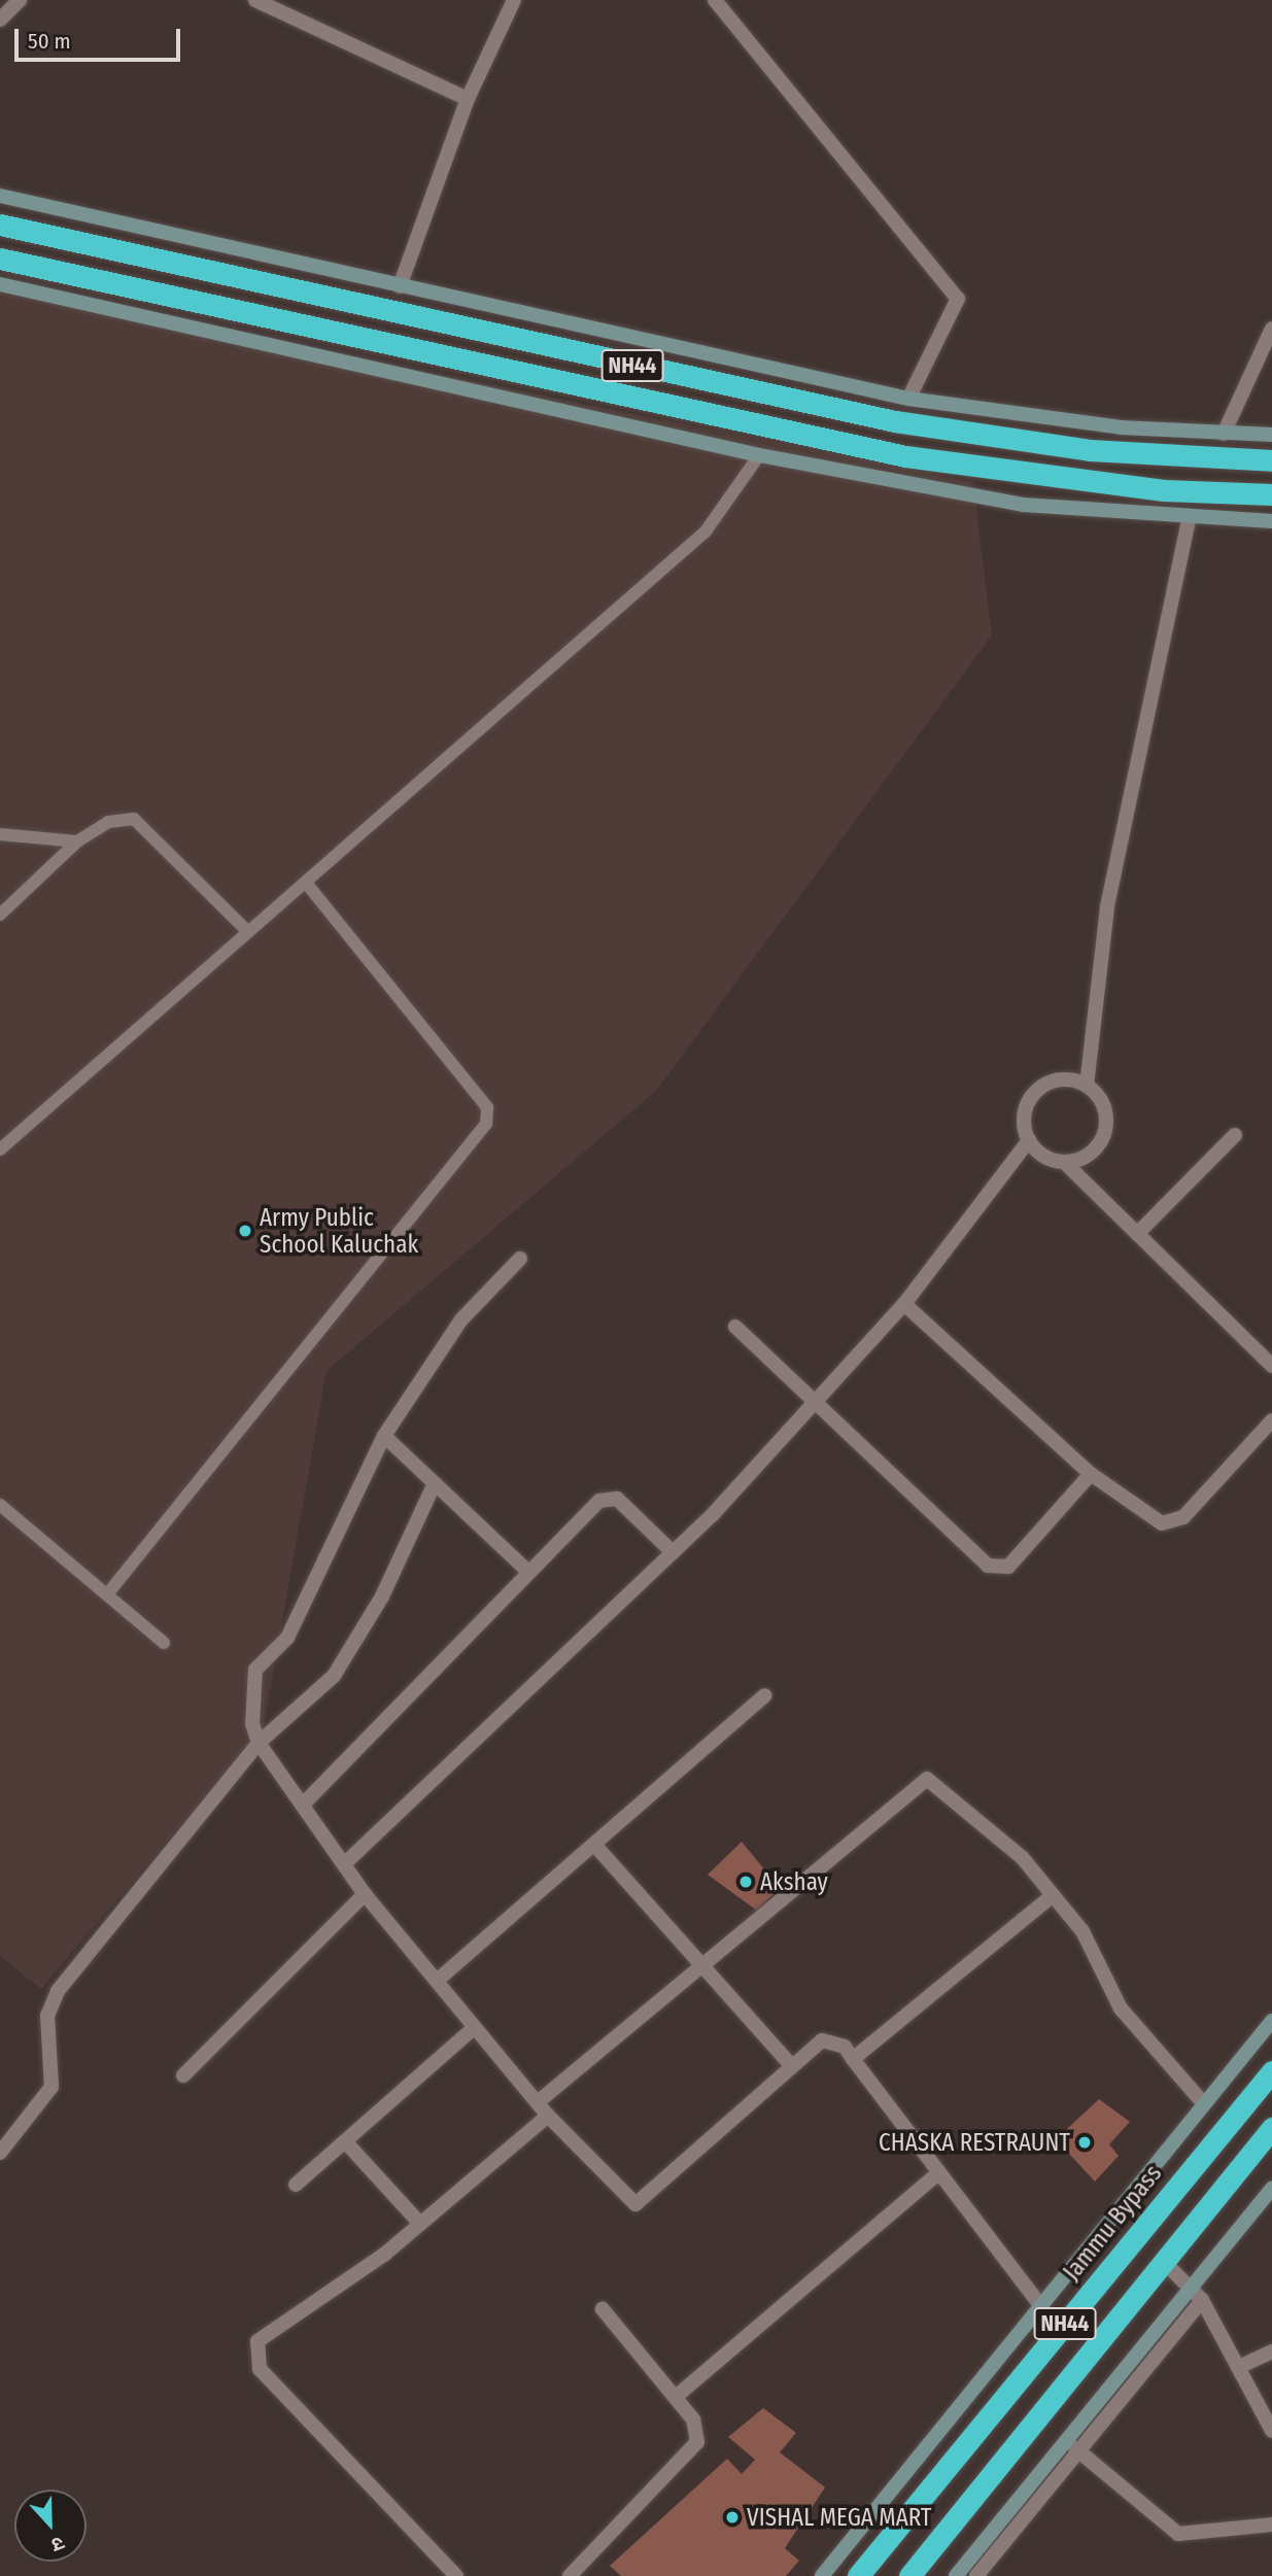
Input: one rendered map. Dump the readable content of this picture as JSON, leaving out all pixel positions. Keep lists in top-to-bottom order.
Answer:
{
  "streets": {
    "highway": ["NH44", "Jammu Bypass"]
  },
  "places": [
    "Army Public School Kaluchak",
    "Akshay",
    "CHASKA RESTRAUNT",
    "VISHAL MEGA MART"
  ],
  "scale_bar": "50 m",
  "north": "bottom"
}
